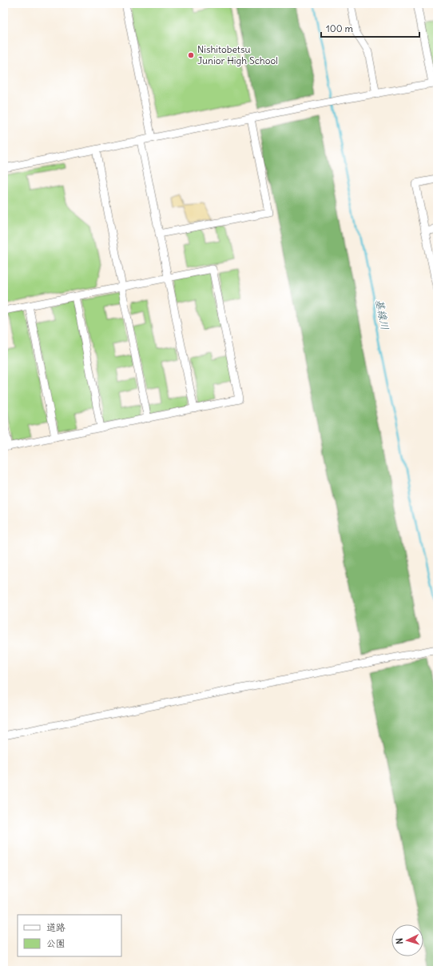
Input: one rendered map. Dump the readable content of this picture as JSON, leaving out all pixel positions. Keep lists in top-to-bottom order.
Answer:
{
  "water": ["基線川"],
  "places": ["Nishitobetsu Junior High School"],
  "legend": ["道路", "公園"],
  "scale_bar": "100 m",
  "north": "left"
}
